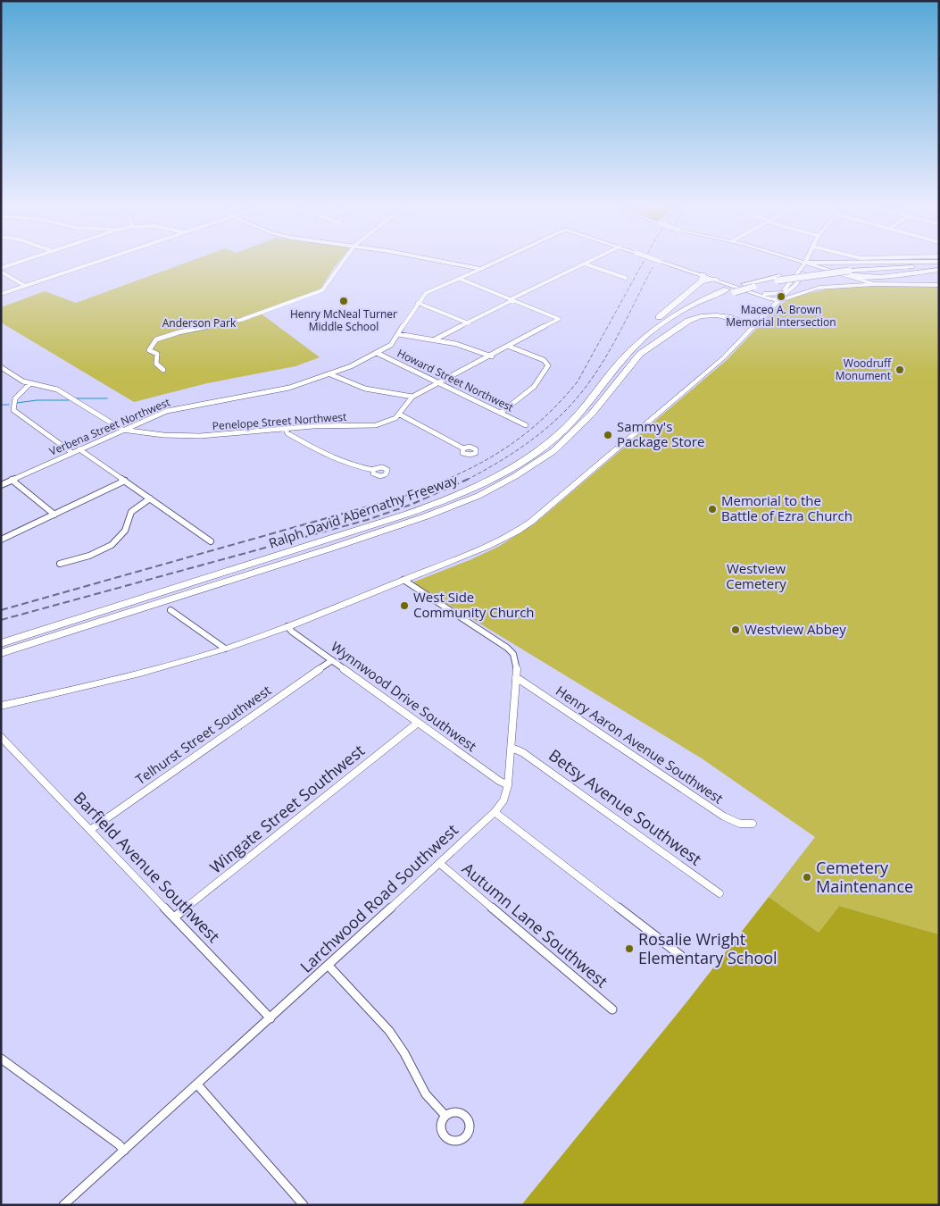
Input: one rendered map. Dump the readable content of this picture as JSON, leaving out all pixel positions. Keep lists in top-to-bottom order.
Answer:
{
  "streets": {
    "highway": ["Ralph David Abernathy Freeway"],
    "street": [
      "Howard Street Northwest",
      "Penelope Street Northwest",
      "Verbena Street Northwest",
      "Wynnwood Drive Southwest",
      "Telhurst Street Southwest",
      "Henry Aaron Avenue Southwest",
      "Betsy Avenue Southwest",
      "Wingate Street Southwest",
      "Barfield Avenue Southwest",
      "Larchwood Road Southwest",
      "Autumn Lane Southwest"
    ]
  },
  "crossings": [
    ["Howard Street Northwest", "Verbena Street Northwest"],
    ["Penelope Street Northwest", "Verbena Street Northwest"],
    ["Wynnwood Drive Southwest", "Telhurst Street Southwest"],
    ["Wynnwood Drive Southwest", "Wingate Street Southwest"],
    ["Wynnwood Drive Southwest", "Larchwood Road Southwest"],
    ["Telhurst Street Southwest", "Barfield Avenue Southwest"],
    ["Henry Aaron Avenue Southwest", "Larchwood Road Southwest"],
    ["Betsy Avenue Southwest", "Larchwood Road Southwest"],
    ["Wingate Street Southwest", "Barfield Avenue Southwest"],
    ["Barfield Avenue Southwest", "Larchwood Road Southwest"],
    ["Larchwood Road Southwest", "Autumn Lane Southwest"]
  ],
  "parks": ["Anderson Park", "Westview Cemetery"],
  "places": [
    "Maceo A. Brown Memorial Intersection",
    "Henry McNeal Turner Middle School",
    "Woodruff Monument",
    "Sammy's Package Store",
    "Memorial to the Battle of Ezra Church",
    "West Side Community Church",
    "Westview Abbey",
    "Cemetery Maintenance",
    "Rosalie Wright Elementary School"
  ]
}
